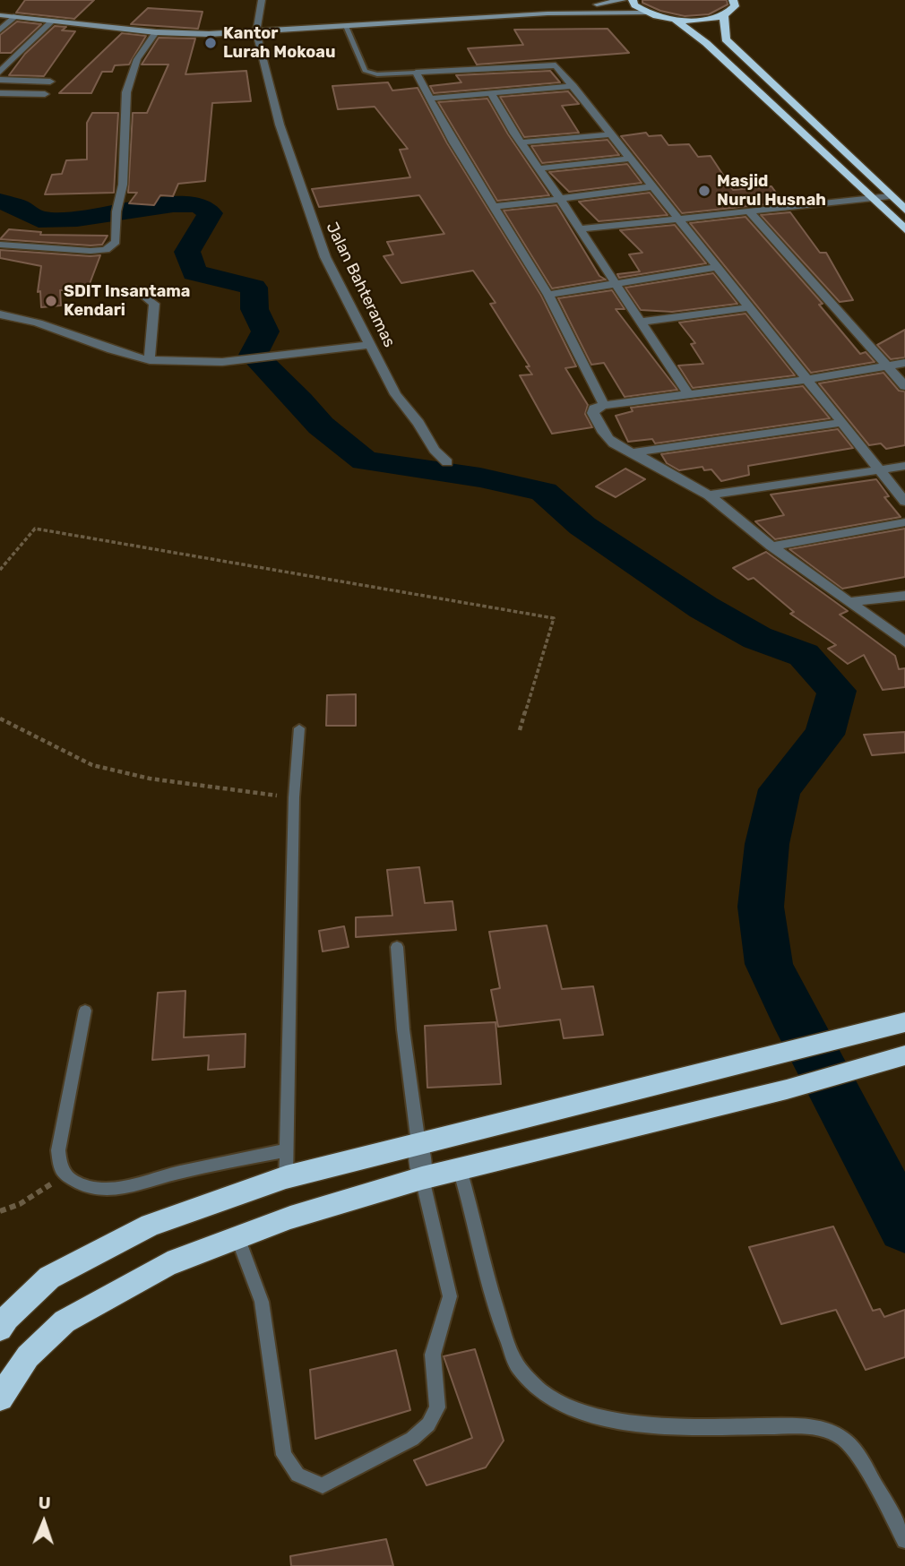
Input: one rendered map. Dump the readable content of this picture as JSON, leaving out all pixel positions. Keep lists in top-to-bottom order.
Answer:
{
  "streets": {
    "street": ["Jalan Bahteramas"]
  },
  "places": ["Kantor Lurah Mokoau", "Masjid Nurul Husnah", "SDIT Insantama Kendari"],
  "north": "top"
}
